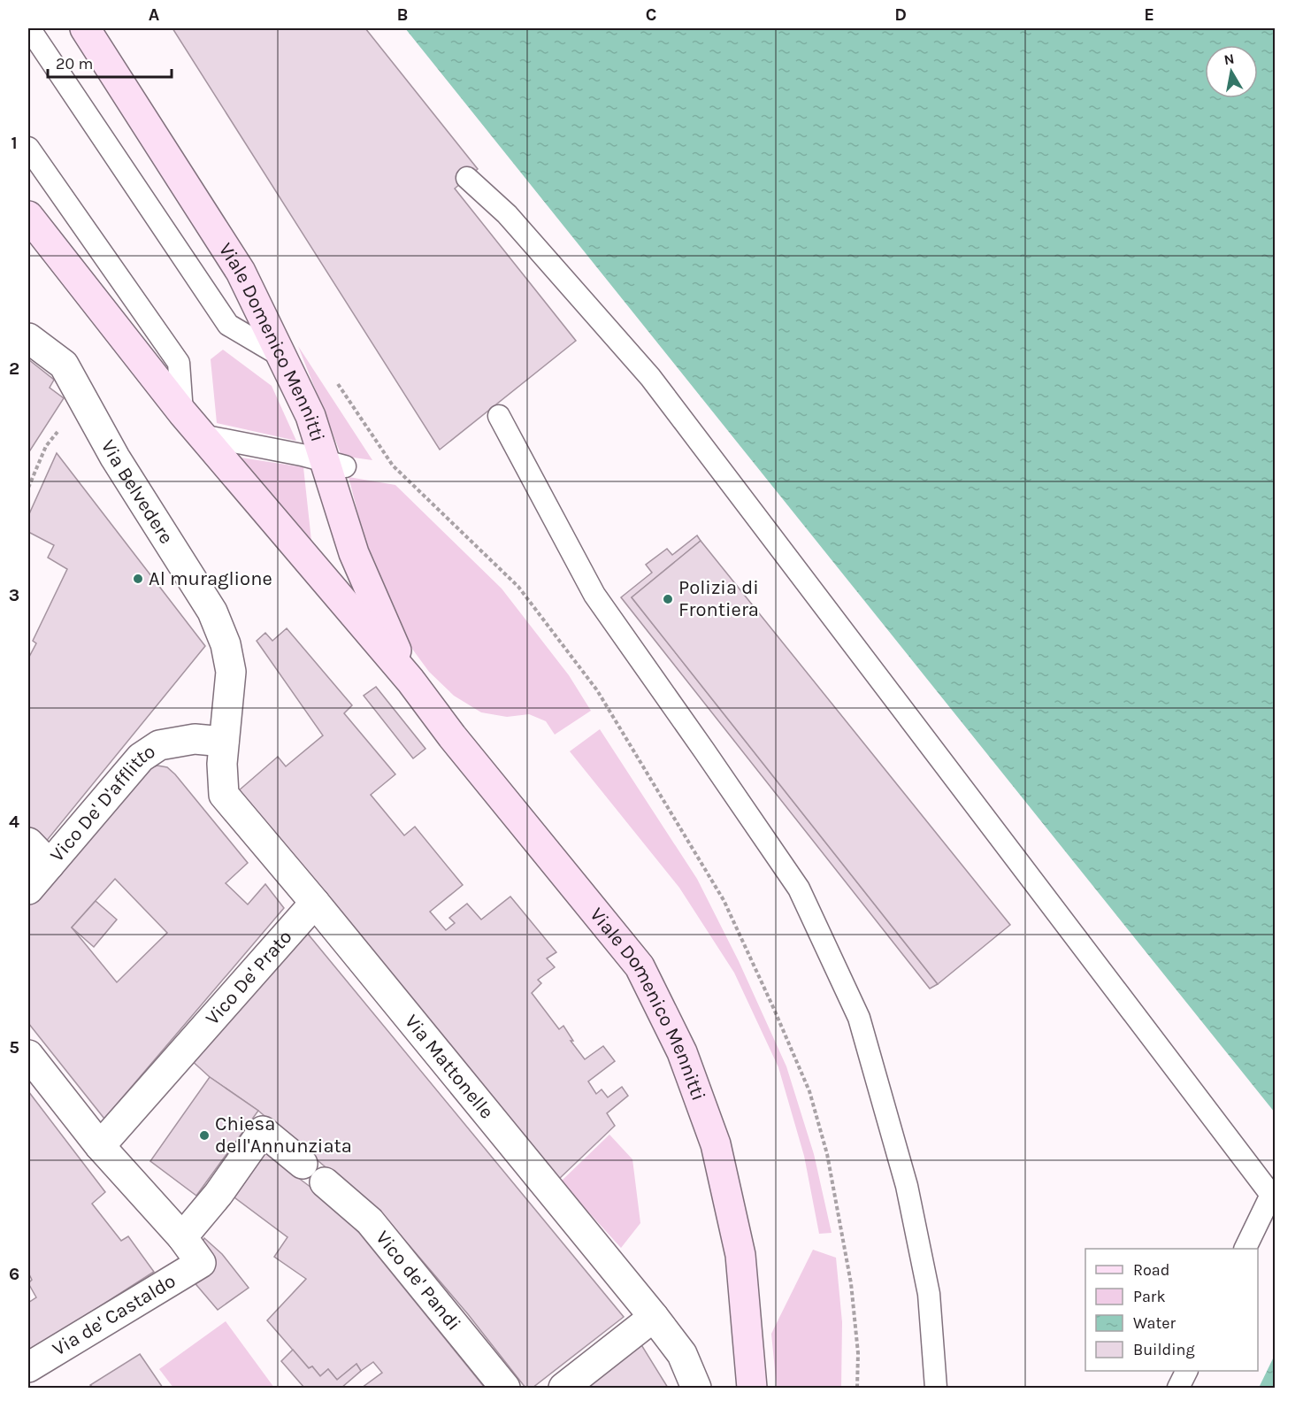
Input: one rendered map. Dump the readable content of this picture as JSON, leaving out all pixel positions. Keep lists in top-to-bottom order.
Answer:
{
  "streets": {
    "street": [
      "Viale Domenico Mennitti",
      "Via Belvedere",
      "Vico De' D'afflitto",
      "Vico De' Prato",
      "Via Mattonelle",
      "Vico de' Pandi",
      "Via de' Castaldo"
    ]
  },
  "crossings": [
    ["Via Belvedere", "Vico De' D'afflitto"],
    ["Via Belvedere", "Via Mattonelle"],
    ["Vico De' D'afflitto", "Via Mattonelle"],
    ["Vico De' Prato", "Via Mattonelle"]
  ],
  "places": ["Al muraglione", "Polizia di Frontiera", "Chiesa dell'Annunziata"],
  "legend": [
    "Road",
    "Park",
    "Water",
    "Building"
  ],
  "scale_bar": "20 m",
  "north": "top",
  "grid": {
    "columns": [
      "A",
      "B",
      "C",
      "D",
      "E"
    ],
    "rows": [
      "1",
      "2",
      "3",
      "4",
      "5",
      "6"
    ]
  }
}
